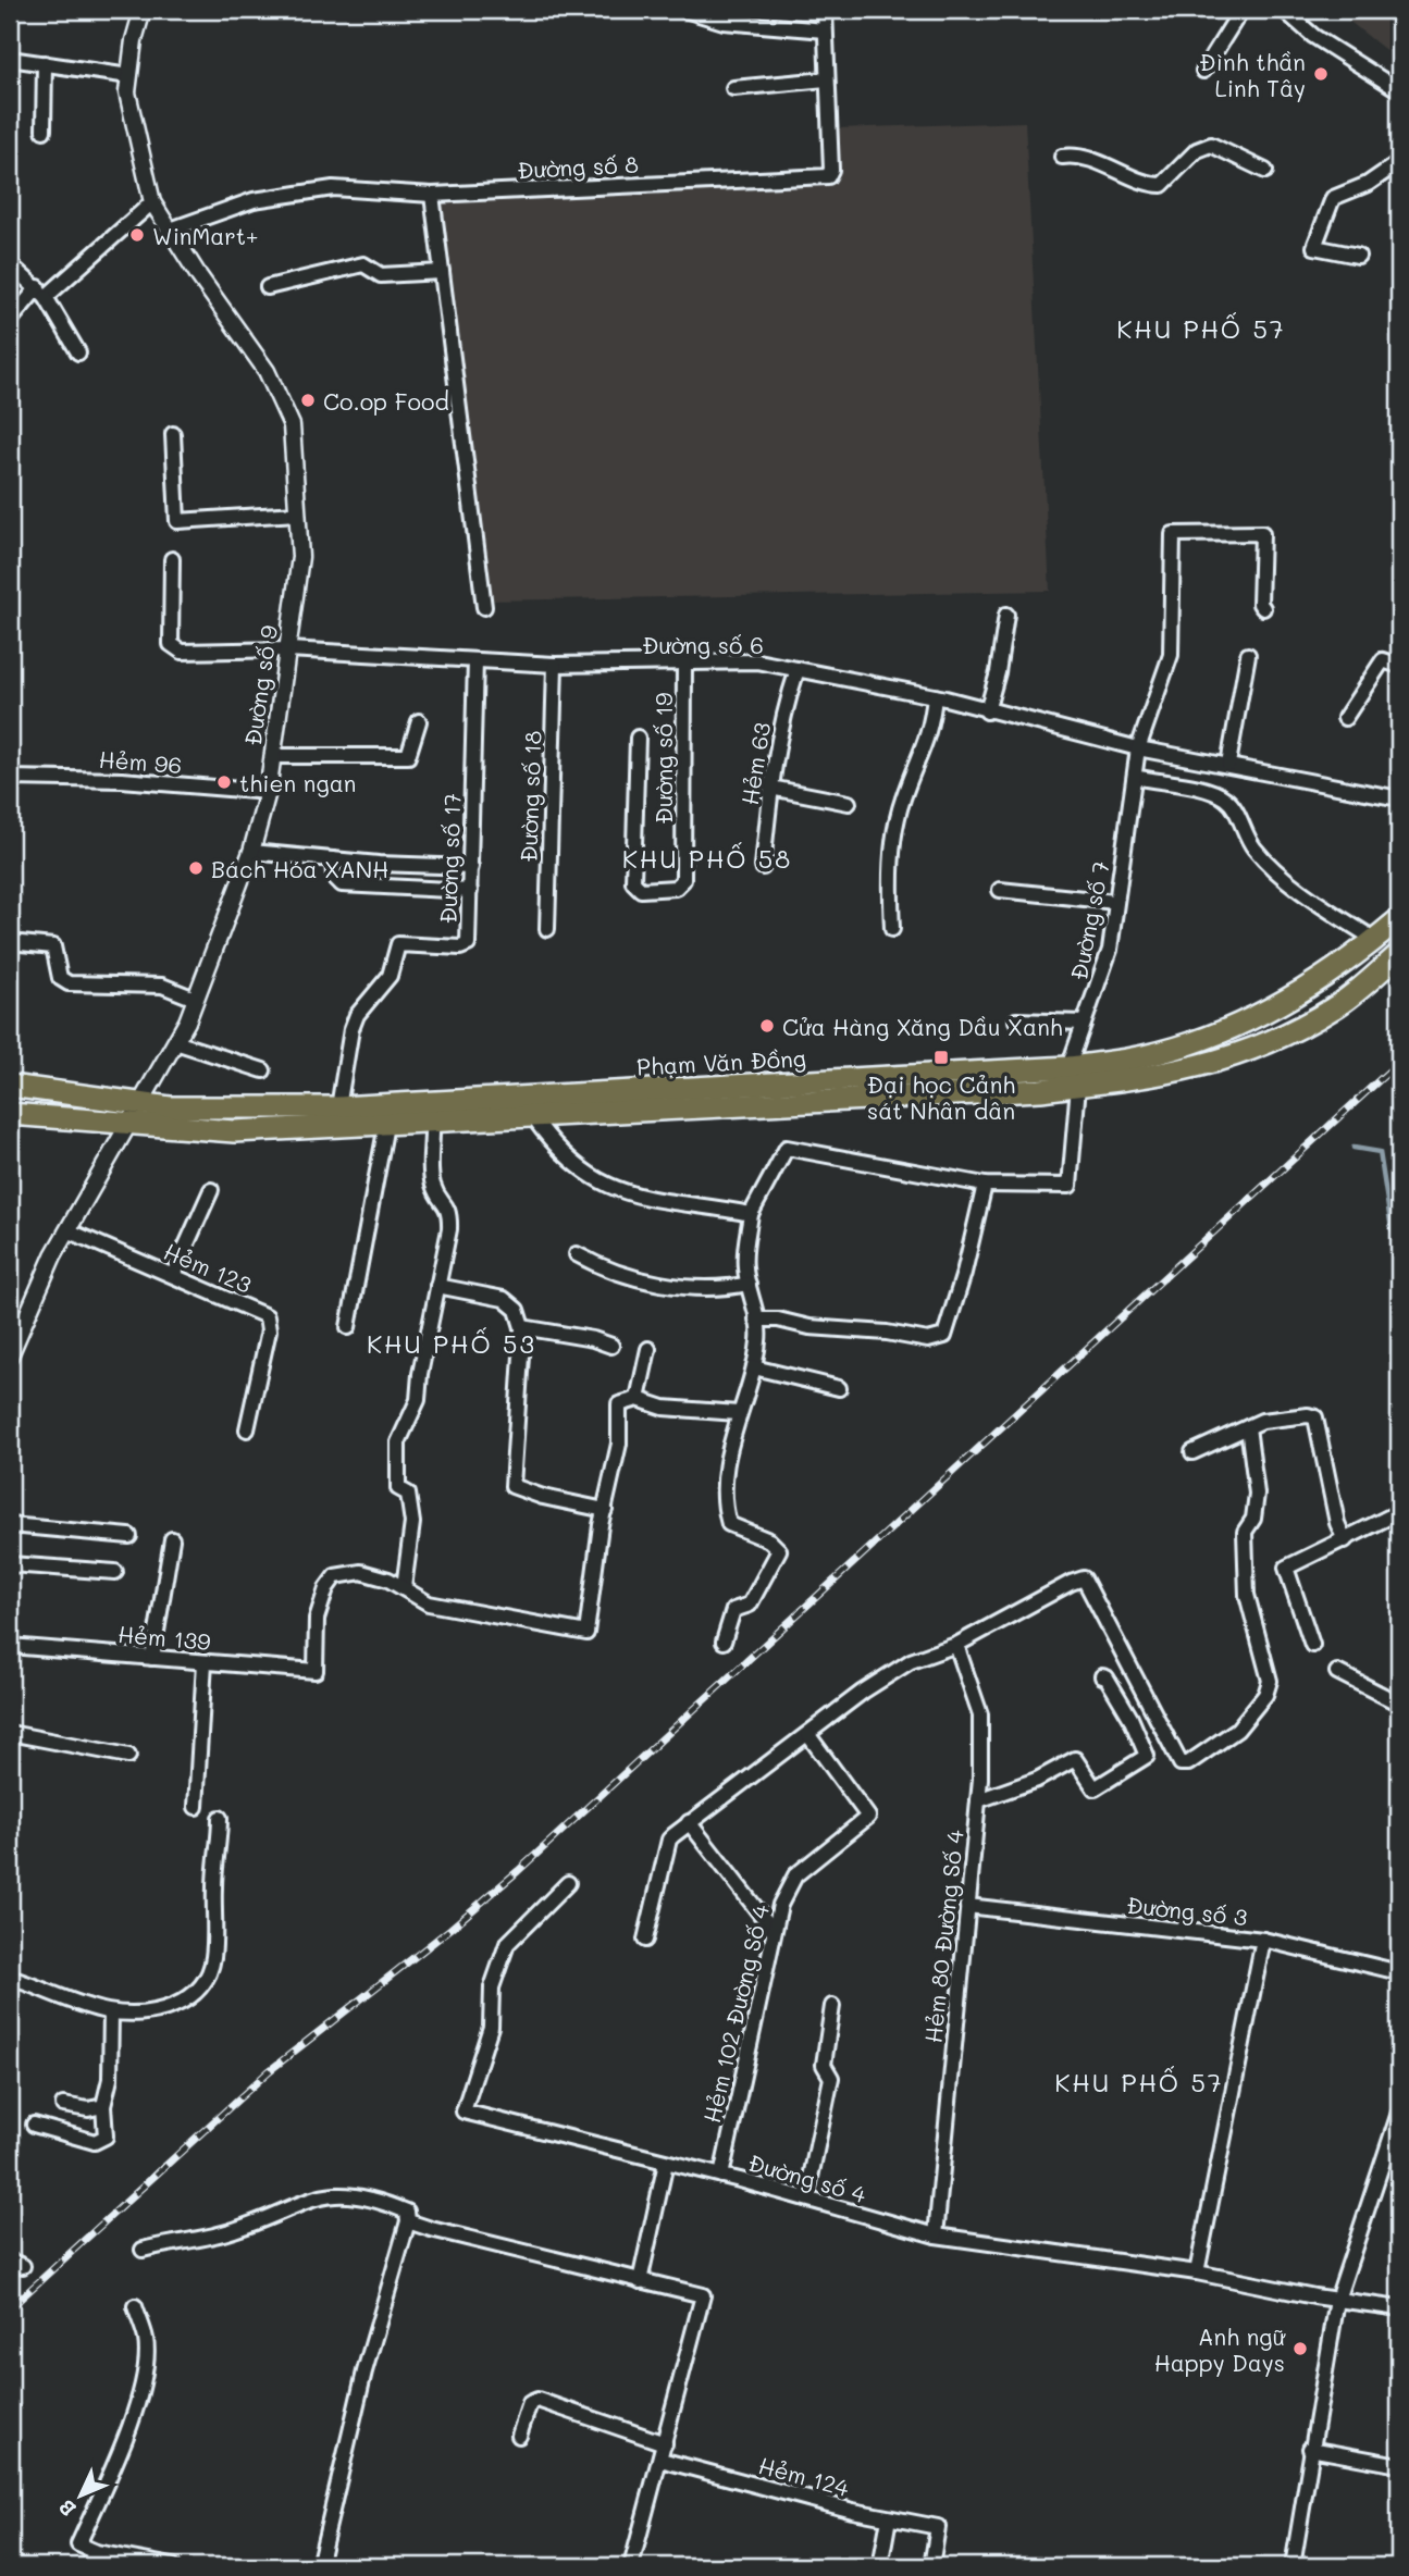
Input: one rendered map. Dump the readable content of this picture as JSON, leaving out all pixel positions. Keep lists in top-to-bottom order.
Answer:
{
  "streets": {
    "highway": ["Phạm Văn Đồng"],
    "street": [
      "Đường số 8",
      "Đường số 6",
      "Đường số 9",
      "Đường số 19",
      "Hẻm 96",
      "Hẻm 63",
      "Đường số 18",
      "Đường số 17",
      "Đường số 7",
      "Hẻm 123",
      "Hẻm 139",
      "Đường số 3",
      "Hẻm 80 Đường Số 4",
      "Hẻm 102 Đường Số 4",
      "Đường số 4",
      "Hẻm 124"
    ]
  },
  "crossings": [
    ["Đường số 8", "Đường số 9"],
    ["Đường số 6", "Đường số 9"],
    ["Đường số 6", "Đường số 19"],
    ["Đường số 6", "Hẻm 63"],
    ["Đường số 6", "Đường số 18"],
    ["Đường số 6", "Đường số 17"],
    ["Đường số 6", "Đường số 7"],
    ["Đường số 9", "Hẻm 96"],
    ["Đường số 9", "Phạm Văn Đồng"],
    ["Đường số 9", "Hẻm 123"],
    ["Đường số 17", "Phạm Văn Đồng"],
    ["Đường số 7", "Phạm Văn Đồng"],
    ["Đường số 3", "Hẻm 80 Đường Số 4"],
    ["Hẻm 80 Đường Số 4", "Đường số 4"],
    ["Hẻm 102 Đường Số 4", "Đường số 4"]
  ],
  "districts": [
    "KHU PHỐ 57",
    "KHU PHỐ 58",
    "KHU PHỐ 53",
    "KHU PHỐ 57"
  ],
  "places": {
    "other": [
      "Đình thần Linh Tây",
      "WinMart+",
      "Co.op Food",
      "thien ngan",
      "Bách Hóa XANH",
      "Cửa Hàng Xăng Dầu Xanh",
      "Anh ngữ Happy Days"
    ],
    "transit": ["Đại học Cảnh sát Nhân dân"]
  },
  "north": "bottom left"
}
